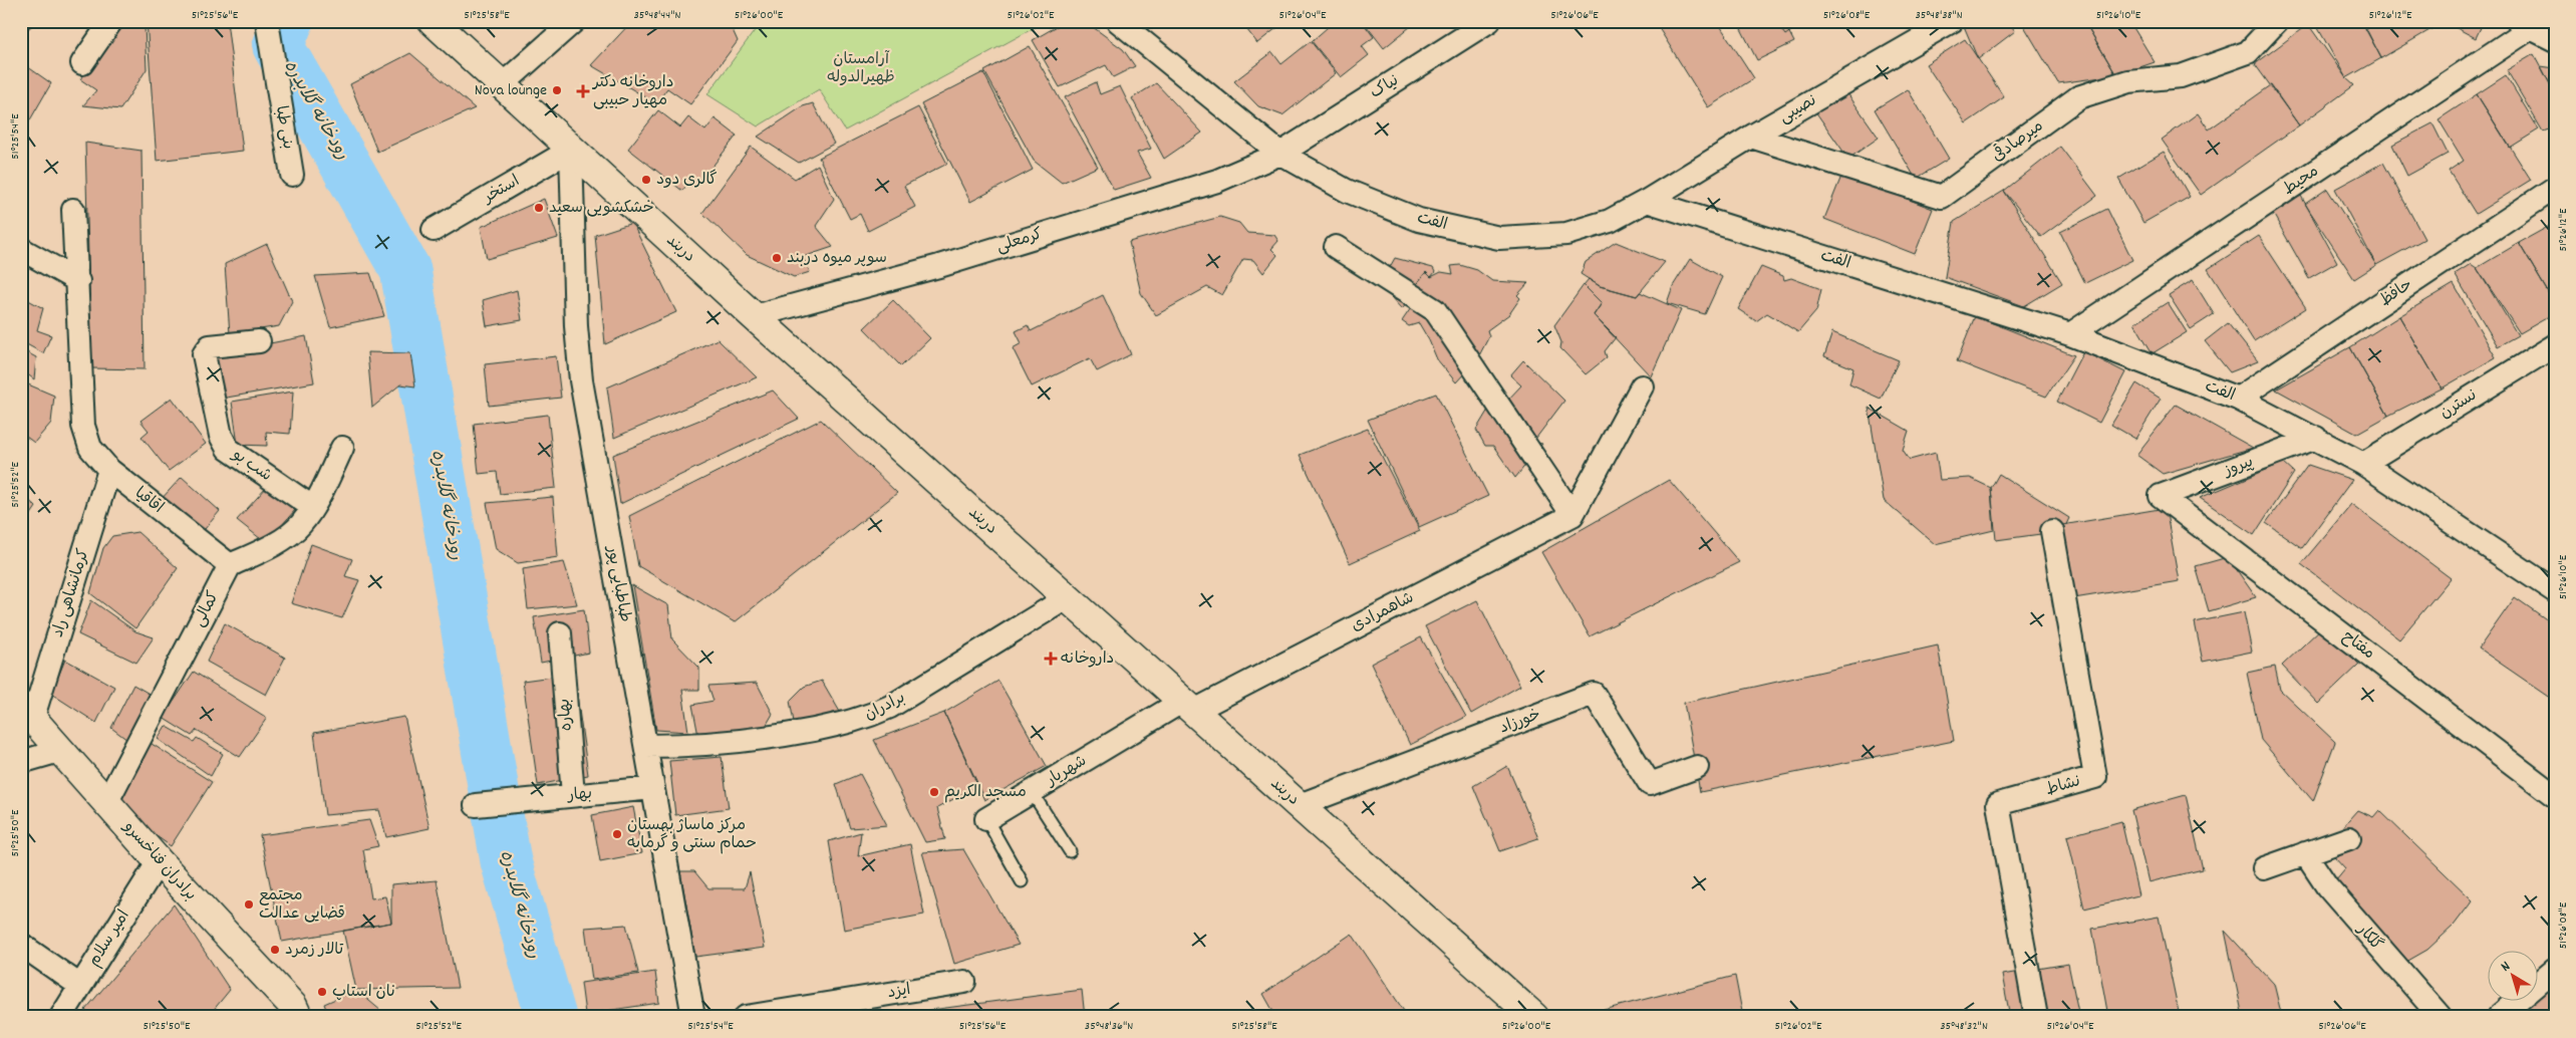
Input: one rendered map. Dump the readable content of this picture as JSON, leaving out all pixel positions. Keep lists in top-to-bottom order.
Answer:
{
  "streets": {
    "main road": ["دربند", "برادران فناخسرو"],
    "street": [
      "نیاک",
      "نصیبی",
      "بنی طبا",
      "میرصادقی",
      "محیط",
      "استخر",
      "الفت",
      "کرمعلی",
      "حافظ",
      "نسترن",
      "شب بو",
      "پیروز",
      "اقاقیا",
      "طباطبایی پور",
      "کرمانشاهی راد",
      "کمالی",
      "شاهمرادی",
      "مفتاح",
      "برادران",
      "بهاره",
      "خورزاد",
      "شهریار",
      "نشاط",
      "بهار",
      "گلکار",
      "امیر سلام",
      "ایزد"
    ]
  },
  "crossings": [
    ["نیاک", "الفت"],
    ["نیاک", "کرمعلی"],
    ["نصیبی", "میرصادقی"],
    ["نصیبی", "الفت"],
    ["محیط", "الفت"],
    ["استخر", "دربند"],
    ["استخر", "طباطبایی پور"],
    ["الفت", "کرمعلی"],
    ["الفت", "حافظ"],
    ["الفت", "نسترن"],
    ["الفت", "پیروز"],
    ["کرمعلی", "دربند"],
    ["دربند", "طباطبایی پور"],
    ["دربند", "شاهمرادی"],
    ["دربند", "برادران"],
    ["دربند", "خورزاد"],
    ["دربند", "شهریار"],
    ["پیروز", "مفتاح"],
    ["اقاقیا", "کرمانشاهی راد"],
    ["اقاقیا", "کمالی"],
    ["طباطبایی پور", "برادران"],
    ["طباطبایی پور", "بهار"],
    ["کرمانشاهی راد", "برادران فناخسرو"],
    ["کمالی", "برادران فناخسرو"],
    ["شاهمرادی", "شهریار"],
    ["بهاره", "بهار"],
    ["برادران فناخسرو", "امیر سلام"]
  ],
  "water": ["رودخانه گلابدره"],
  "parks": ["آرامستان ظهیرالدوله"],
  "places": {
    "other": [
      "Nova lounge",
      "گالری دود",
      "خشکشویی سعید",
      "سوپر میوه دربند",
      "مسجد الکریم",
      "مرکز ماساژ بهستان حمام سنتی و گرمابه",
      "مجتمع قضایی عدالت",
      "تالار زمرد",
      "نان استاپ"
    ],
    "health": ["داروخانه دکتر مهیار حبیبی", "داروخانه"]
  },
  "north": "top left",
  "coordinates": [
    "51°25'56\"E",
    "51°25'58\"E",
    "35°48'44\"N",
    "51°26'00\"E",
    "51°26'02\"E",
    "51°26'04\"E",
    "51°26'06\"E",
    "51°26'08\"E",
    "35°48'38\"N",
    "51°26'10\"E",
    "51°26'12\"E",
    "51°25'54\"E",
    "51°25'52\"E",
    "51°25'50\"E",
    "35°48'36\"N",
    "35°48'32\"N"
  ]
}
